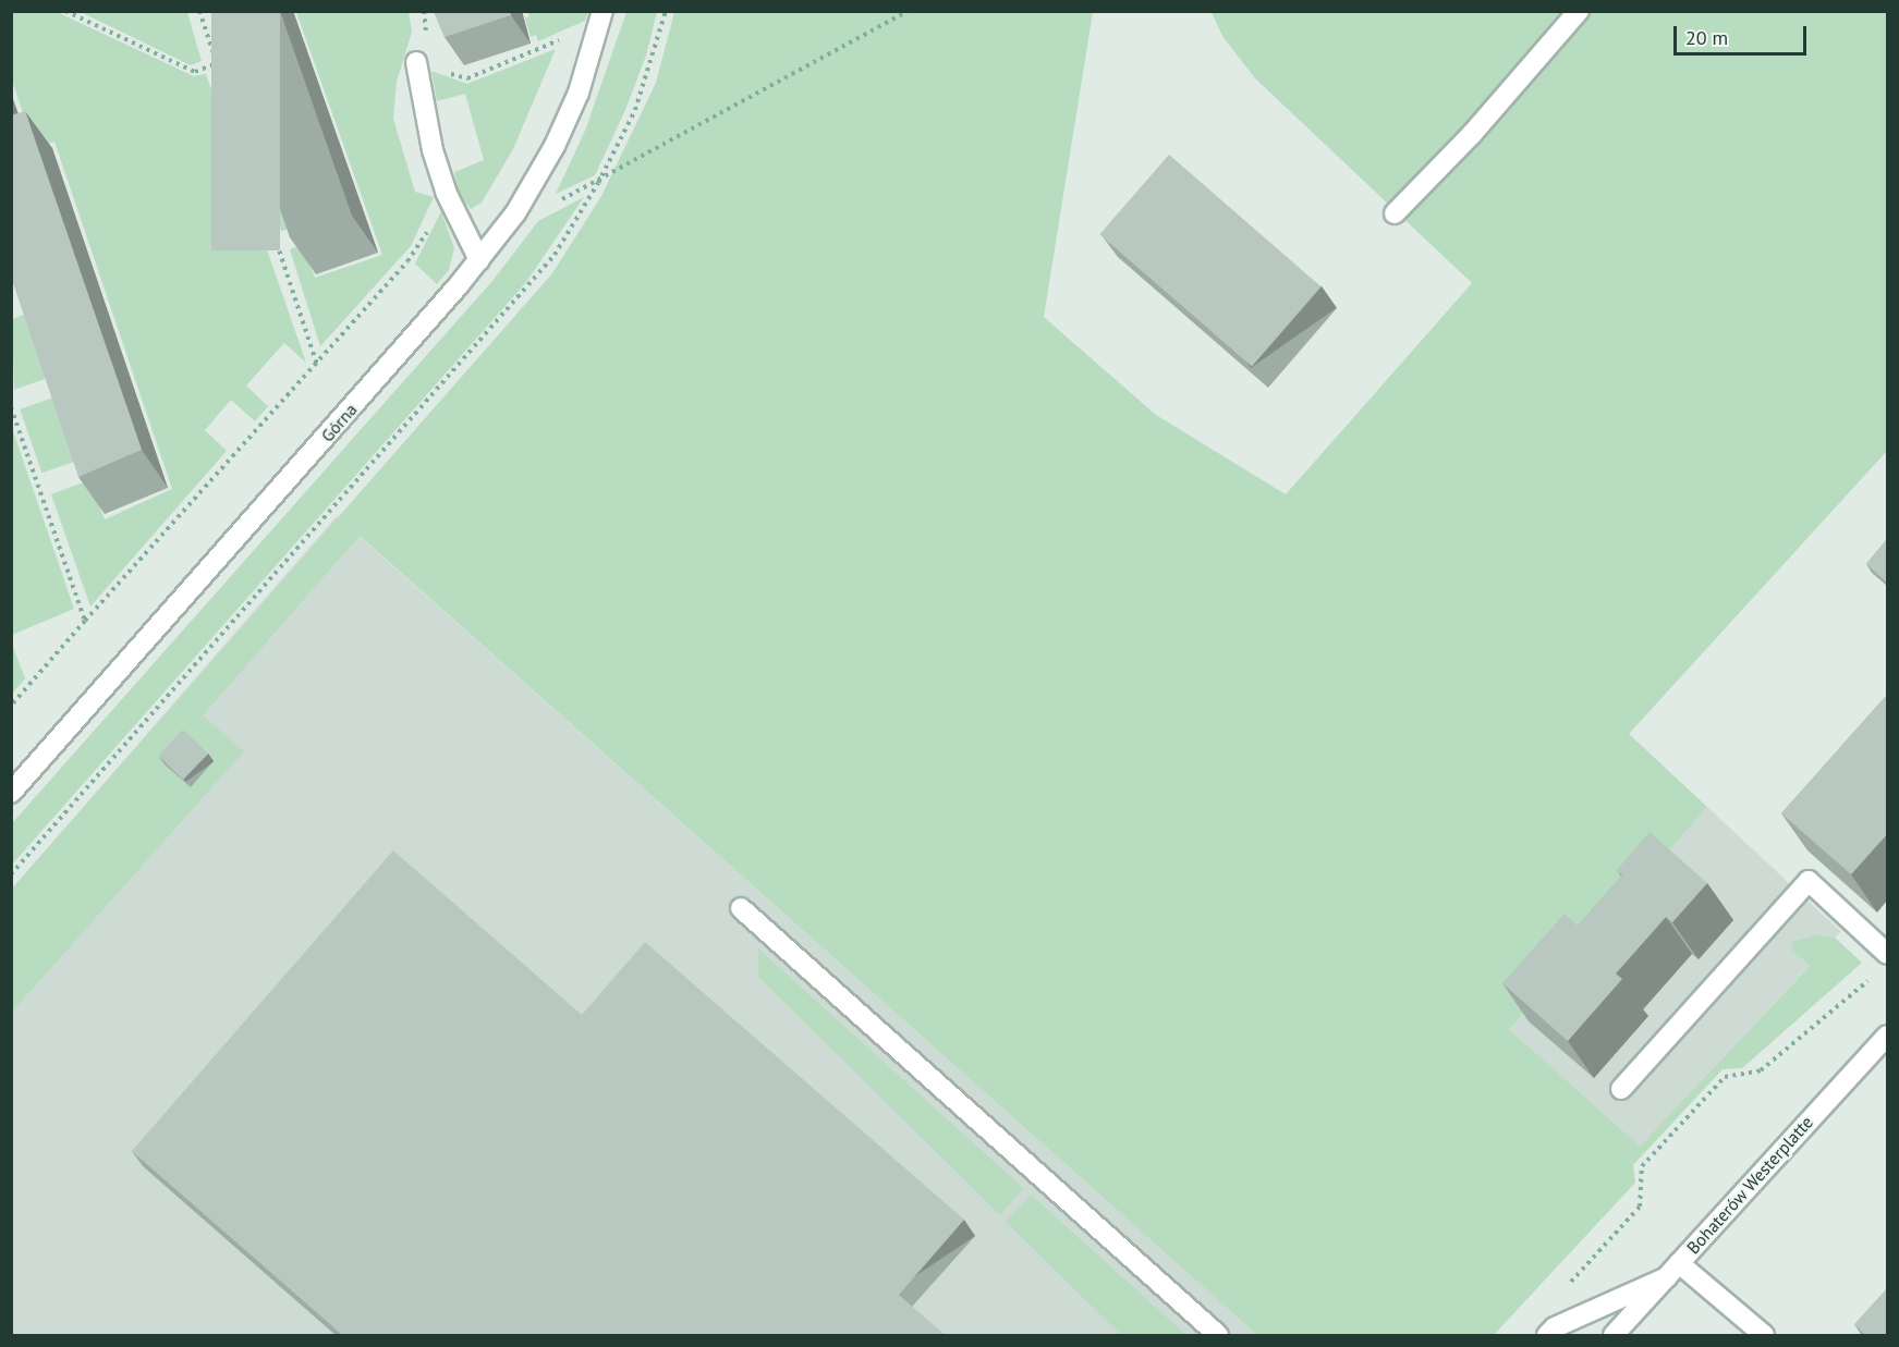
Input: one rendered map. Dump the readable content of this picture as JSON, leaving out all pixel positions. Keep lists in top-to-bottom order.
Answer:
{
  "streets": {
    "street": ["Górna", "Bohaterów Westerplatte"]
  },
  "scale_bar": "20 m"
}
